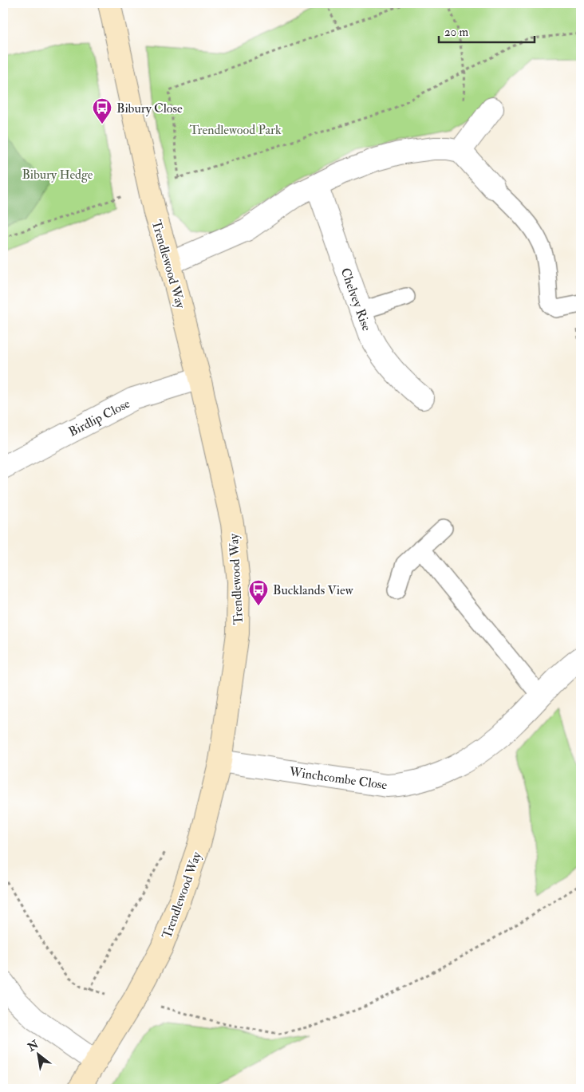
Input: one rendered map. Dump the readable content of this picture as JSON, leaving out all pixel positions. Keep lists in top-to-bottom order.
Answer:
{
  "streets": {
    "street": [
      "Trendlewood Way",
      "Chelvey Rise",
      "Birdlip Close",
      "Winchcombe Close"
    ]
  },
  "crossings": [
    ["Trendlewood Way", "Birdlip Close"],
    ["Trendlewood Way", "Winchcombe Close"]
  ],
  "parks": ["Trendlewood Park", "Bibury Hedge"],
  "places": {
    "bus stop": ["Bibury Close", "Bucklands View"]
  },
  "scale_bar": "20 m",
  "north": "top left"
}
